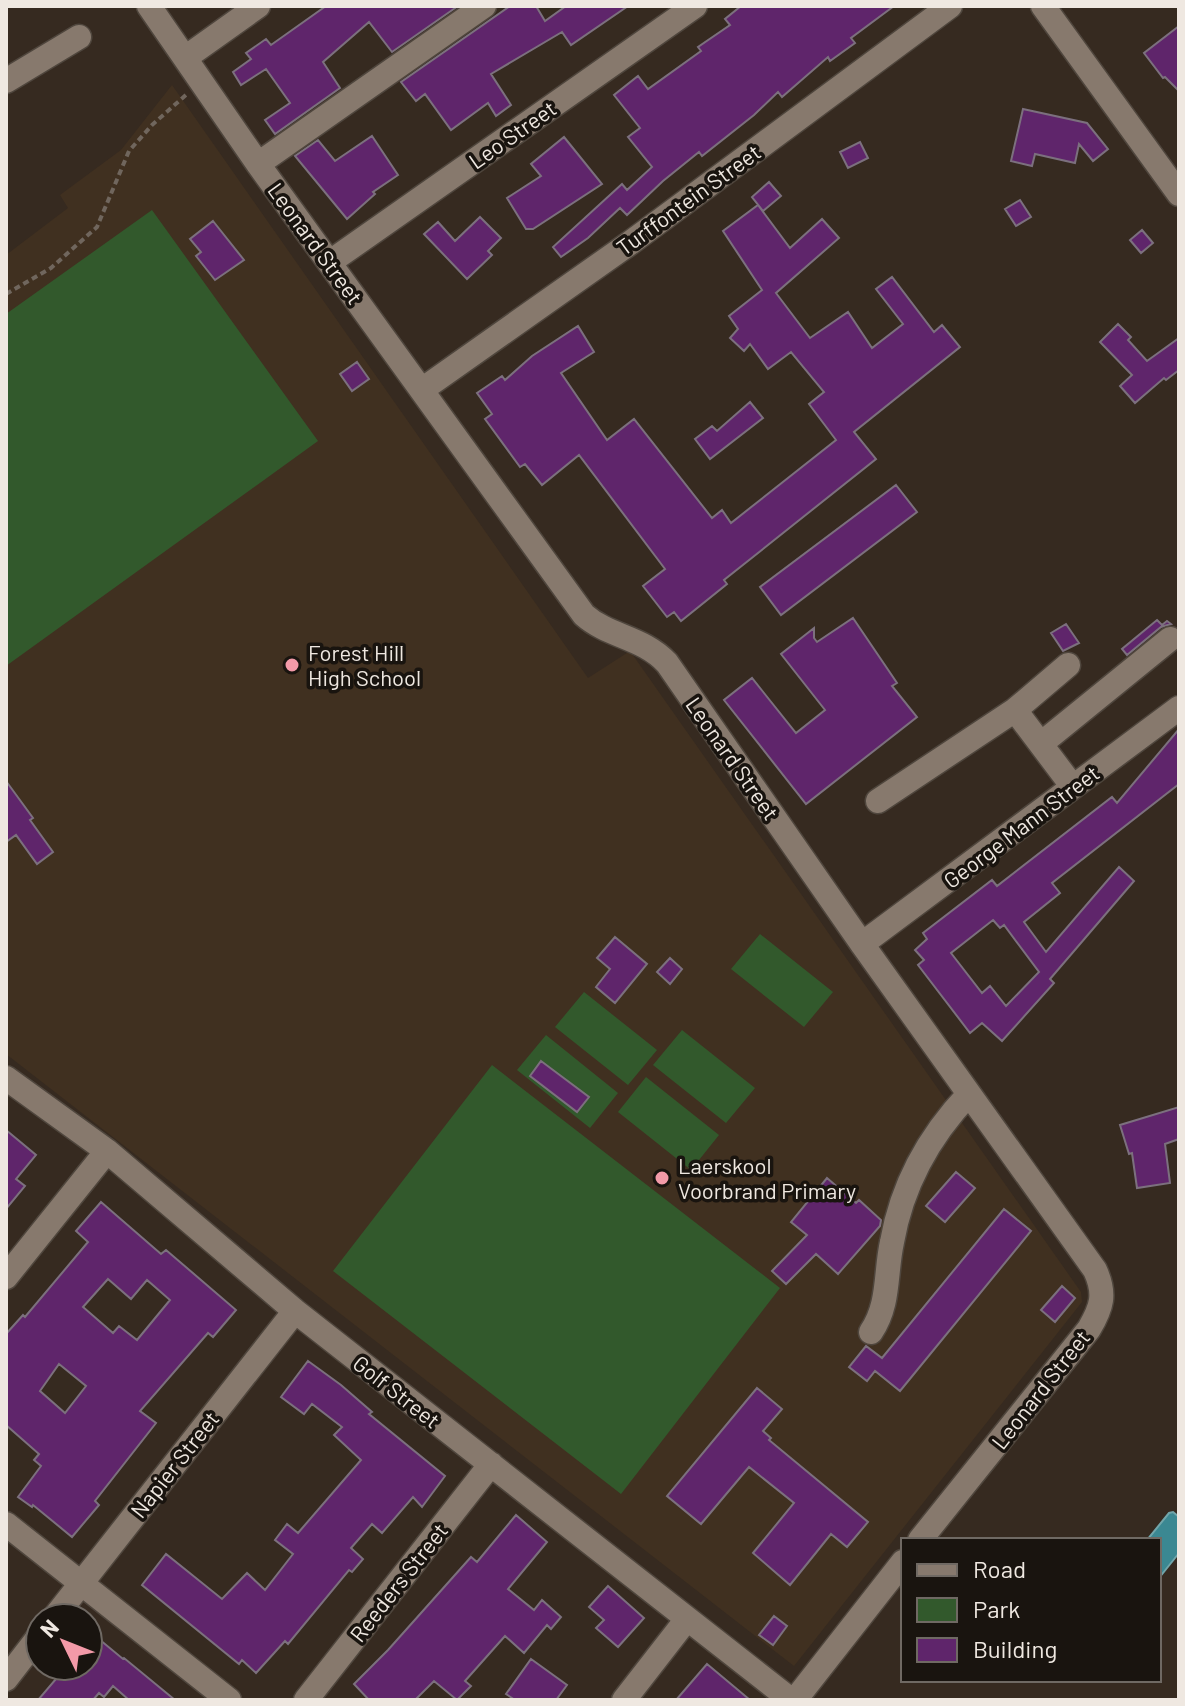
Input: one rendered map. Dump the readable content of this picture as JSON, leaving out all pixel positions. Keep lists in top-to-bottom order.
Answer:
{
  "streets": {
    "street": [
      "Leo Street",
      "Turffontein Street",
      "Leonard Street",
      "George Mann Street",
      "Golf Street",
      "Napier Street",
      "Reeders Street"
    ]
  },
  "crossings": [
    ["Leo Street", "Leonard Street"],
    ["Turffontein Street", "Leonard Street"],
    ["Leonard Street", "George Mann Street"],
    ["Golf Street", "Napier Street"],
    ["Golf Street", "Reeders Street"]
  ],
  "places": ["Forest Hill High School", "Laerskool Voorbrand Primary"],
  "legend": ["Road", "Park", "Building"],
  "north": "top left"
}
